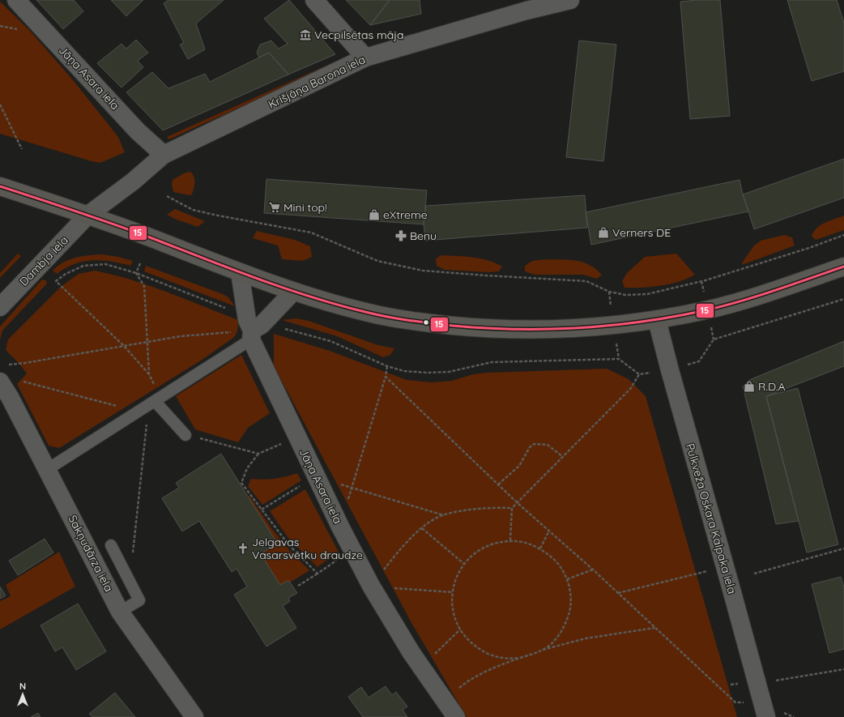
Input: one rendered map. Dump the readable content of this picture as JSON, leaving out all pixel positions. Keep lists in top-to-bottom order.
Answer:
{
  "streets": {
    "street": [
      "Jāņa Asara iela",
      "Krišjāņa Barona iela",
      "Dambja iela",
      "Pulkveža Oskara Kalpaka iela",
      "Sakņudārza iela"
    ]
  },
  "crossings": [
    ["Jāņa Asara iela", "Krišjāņa Barona iela"],
    ["Krišjāņa Barona iela", "Dambja iela"]
  ],
  "places": {
    "museum": ["Vecpilsētas māja"],
    "supermarket": ["Mini top!"],
    "shop": ["eXtreme", "Verners DE", "R.D.A"],
    "pharmacy": ["Benu"],
    "church": ["Jelgavas Vasarsvētku draudze"]
  },
  "lines": ["transit line 15"],
  "north": "top"
}
